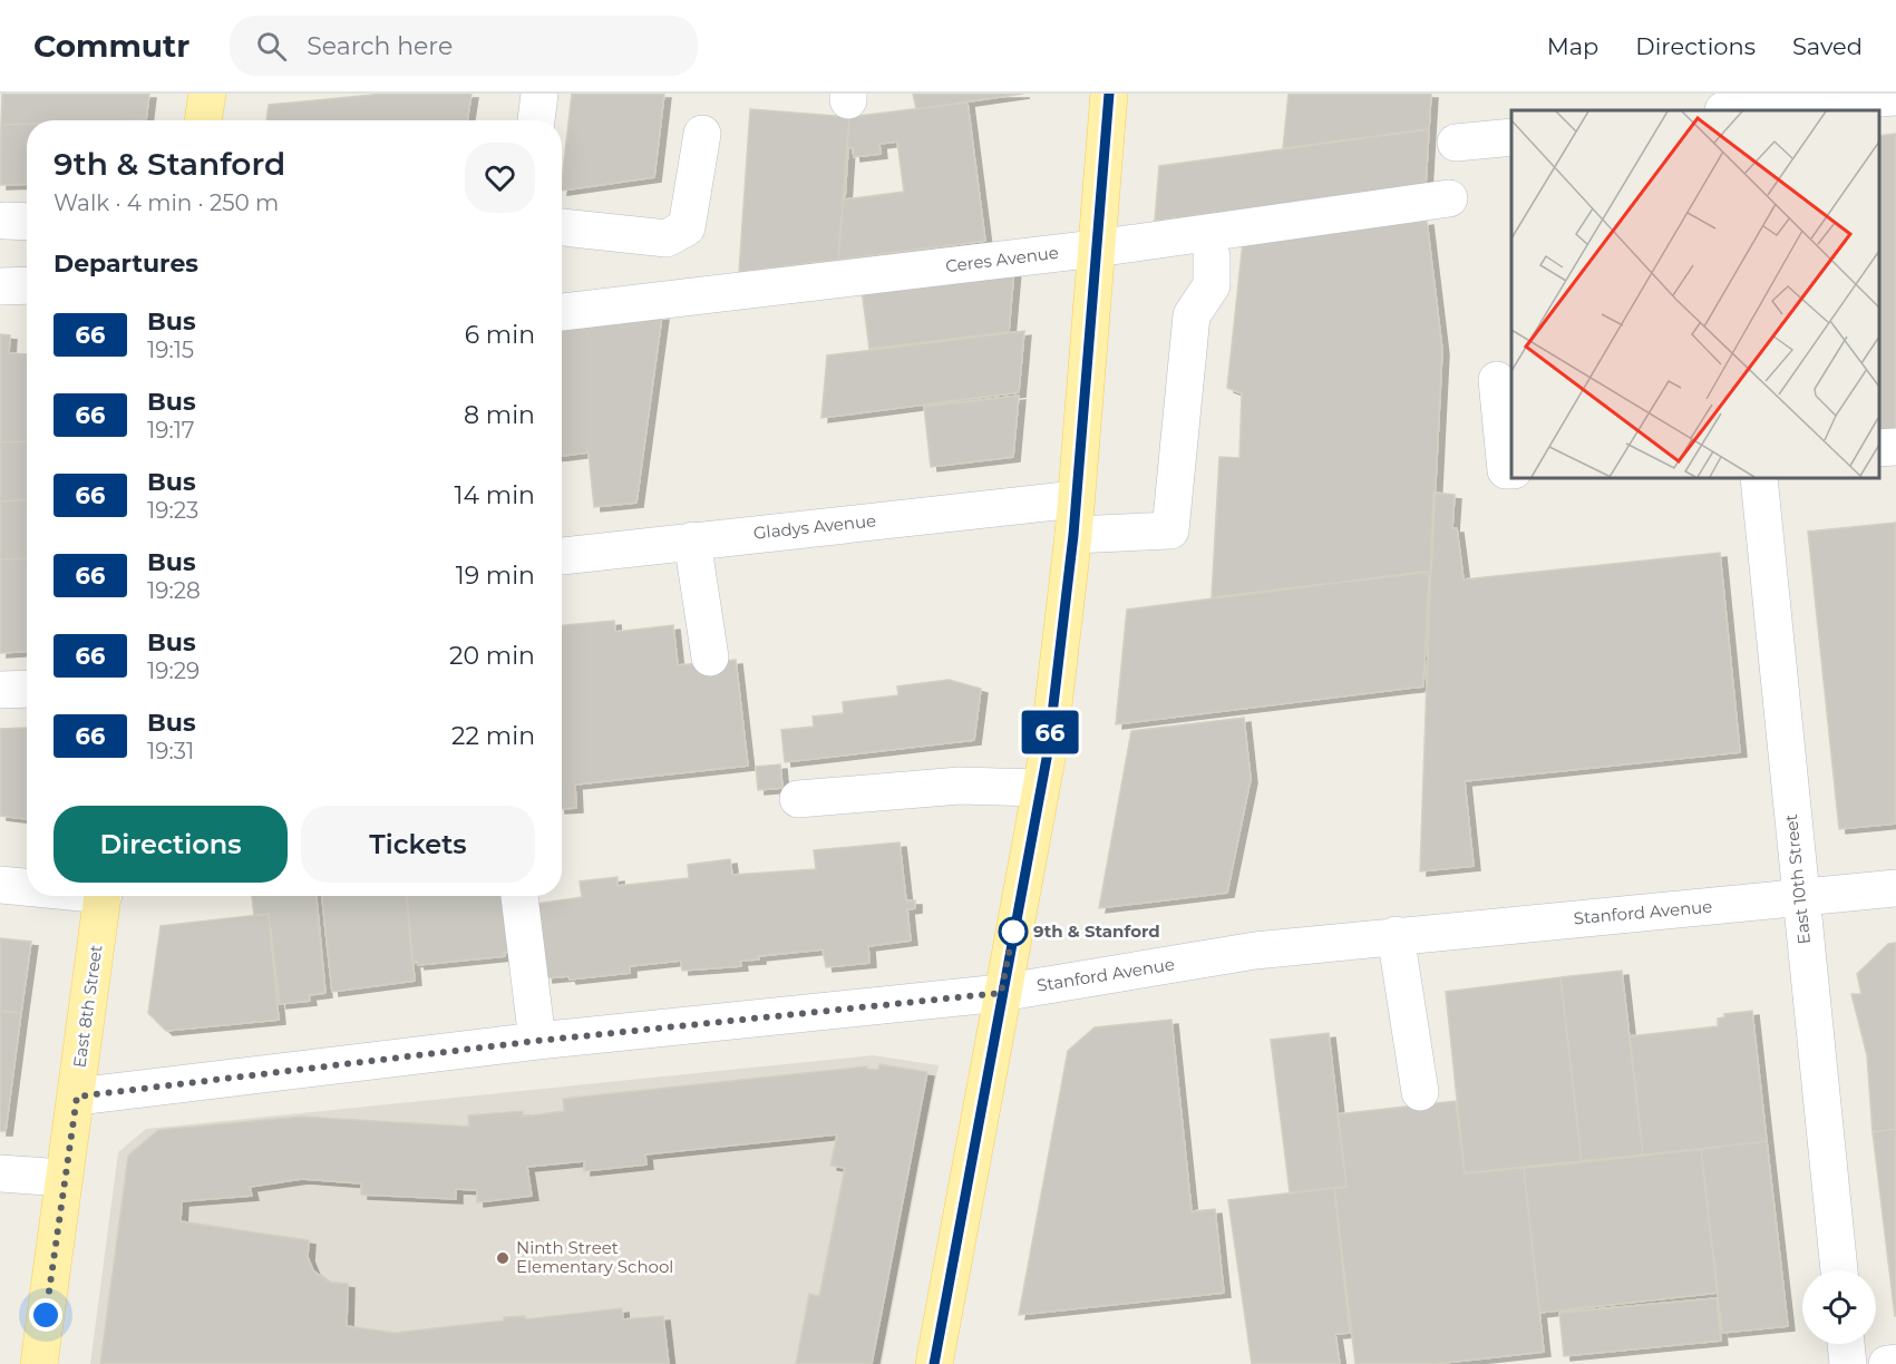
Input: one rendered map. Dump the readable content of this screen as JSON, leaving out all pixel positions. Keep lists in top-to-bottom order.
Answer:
{
  "streets": {
    "main road": ["East 8th Street"],
    "street": [
      "Ceres Avenue",
      "Gladys Avenue",
      "East 10th Street",
      "Stanford Avenue"
    ]
  },
  "crossings": [
    ["East 10th Street", "Stanford Avenue"],
    ["Stanford Avenue", "East 8th Street"]
  ],
  "places": ["9th & Stanford", "Ninth Street Elementary School"],
  "lines": ["bus line 66"],
  "page": {
    "header": "Commutr",
    "search": "Search here",
    "nav": ["Map", "Directions", "Saved"],
    "on_map": "66",
    "heading": [
      ["9th & Stanford", "Walk · 4 min · 250 m"],
      "Departures"
    ],
    "list": [
      {
        "mark": "66",
        "name": "Bus",
        "note": "19:15",
        "value": "6 min"
      },
      {
        "mark": "66",
        "name": "Bus",
        "note": "19:17",
        "value": "8 min"
      },
      {
        "mark": "66",
        "name": "Bus",
        "note": "19:23",
        "value": "14 min"
      },
      {
        "mark": "66",
        "name": "Bus",
        "note": "19:28",
        "value": "19 min"
      },
      {
        "mark": "66",
        "name": "Bus",
        "note": "19:29",
        "value": "20 min"
      },
      {
        "mark": "66",
        "name": "Bus",
        "note": "19:31",
        "value": "22 min"
      }
    ],
    "buttons": ["Directions", "Tickets"]
  }
}
